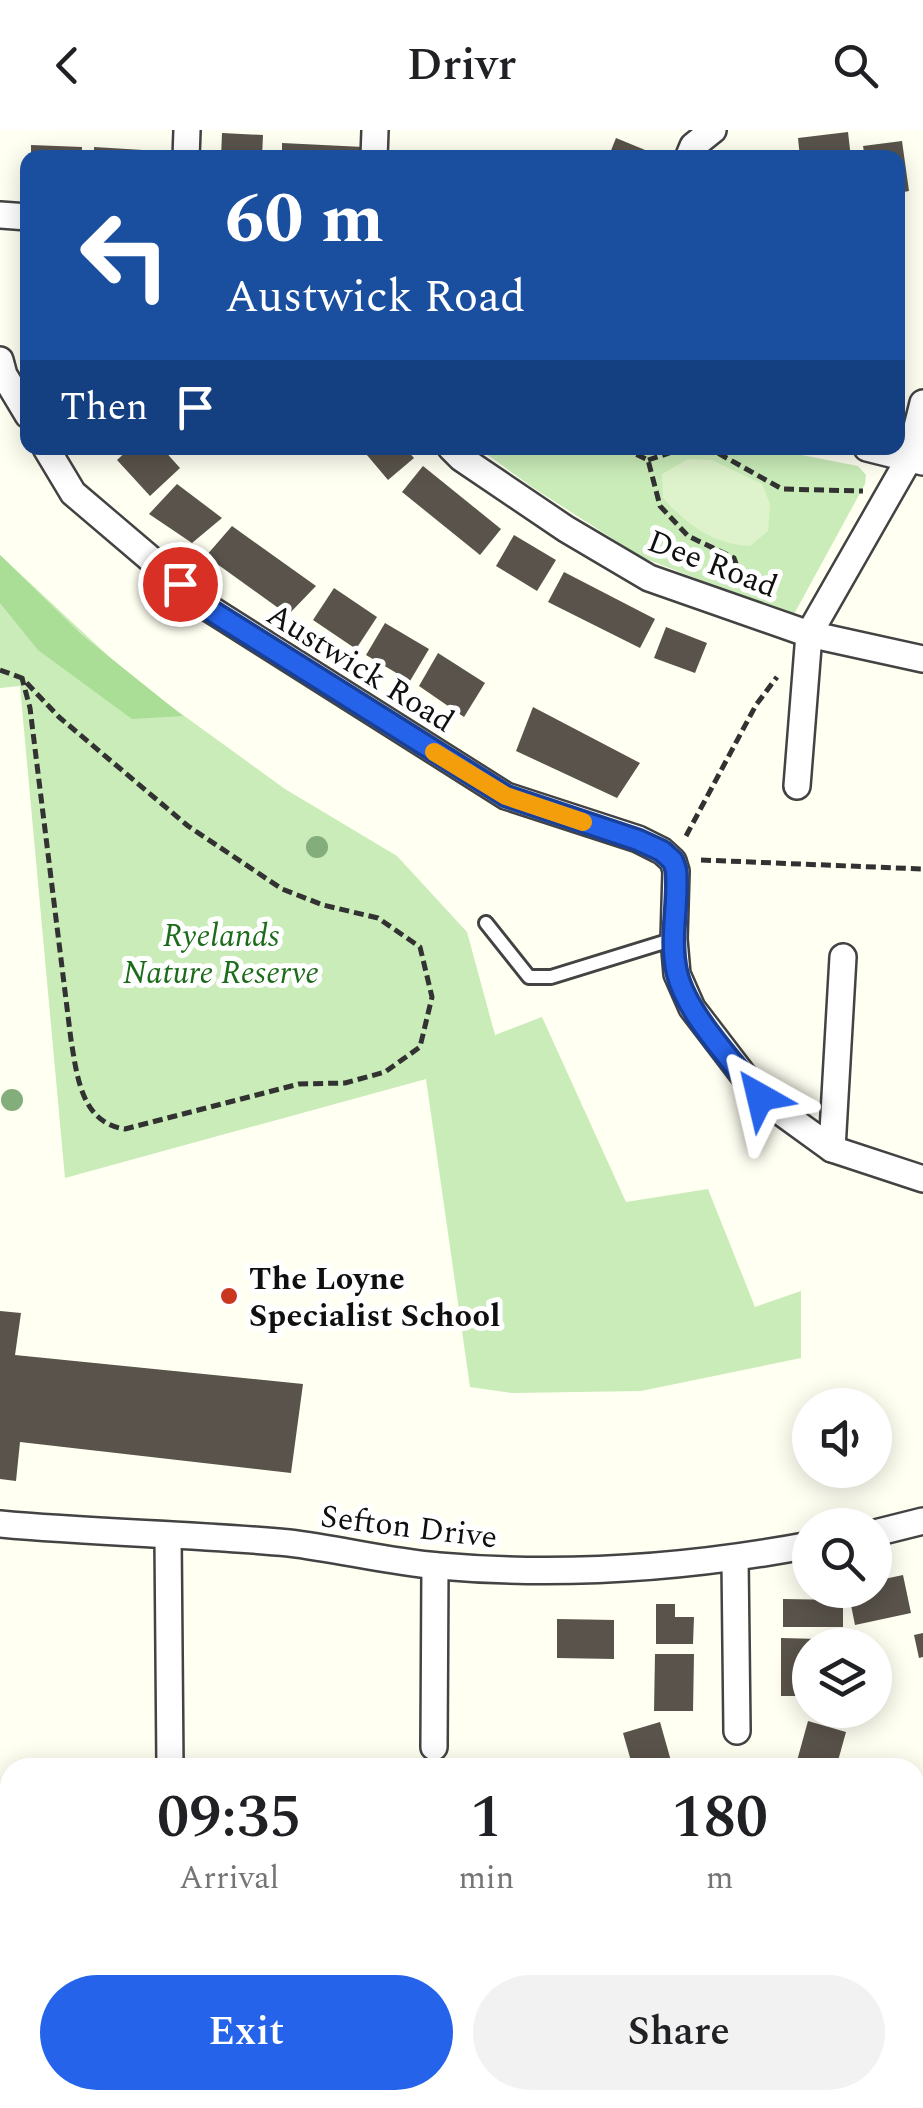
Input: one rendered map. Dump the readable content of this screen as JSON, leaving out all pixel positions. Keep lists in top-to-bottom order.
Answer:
{
  "streets": {
    "street": ["Dee Road", "Austwick Road", "Sefton Drive"]
  },
  "parks": ["Ryelands Nature Reserve"],
  "places": ["The Loyne Specialist School"],
  "page": {
    "header": "Drivr",
    "turn": ["60 m", "Austwick Road"],
    "then": "Then",
    "eta": [
      "09:35",
      "Arrival",
      "1",
      "min",
      "180",
      "m"
    ],
    "buttons": ["Exit", "Share"]
  }
}
